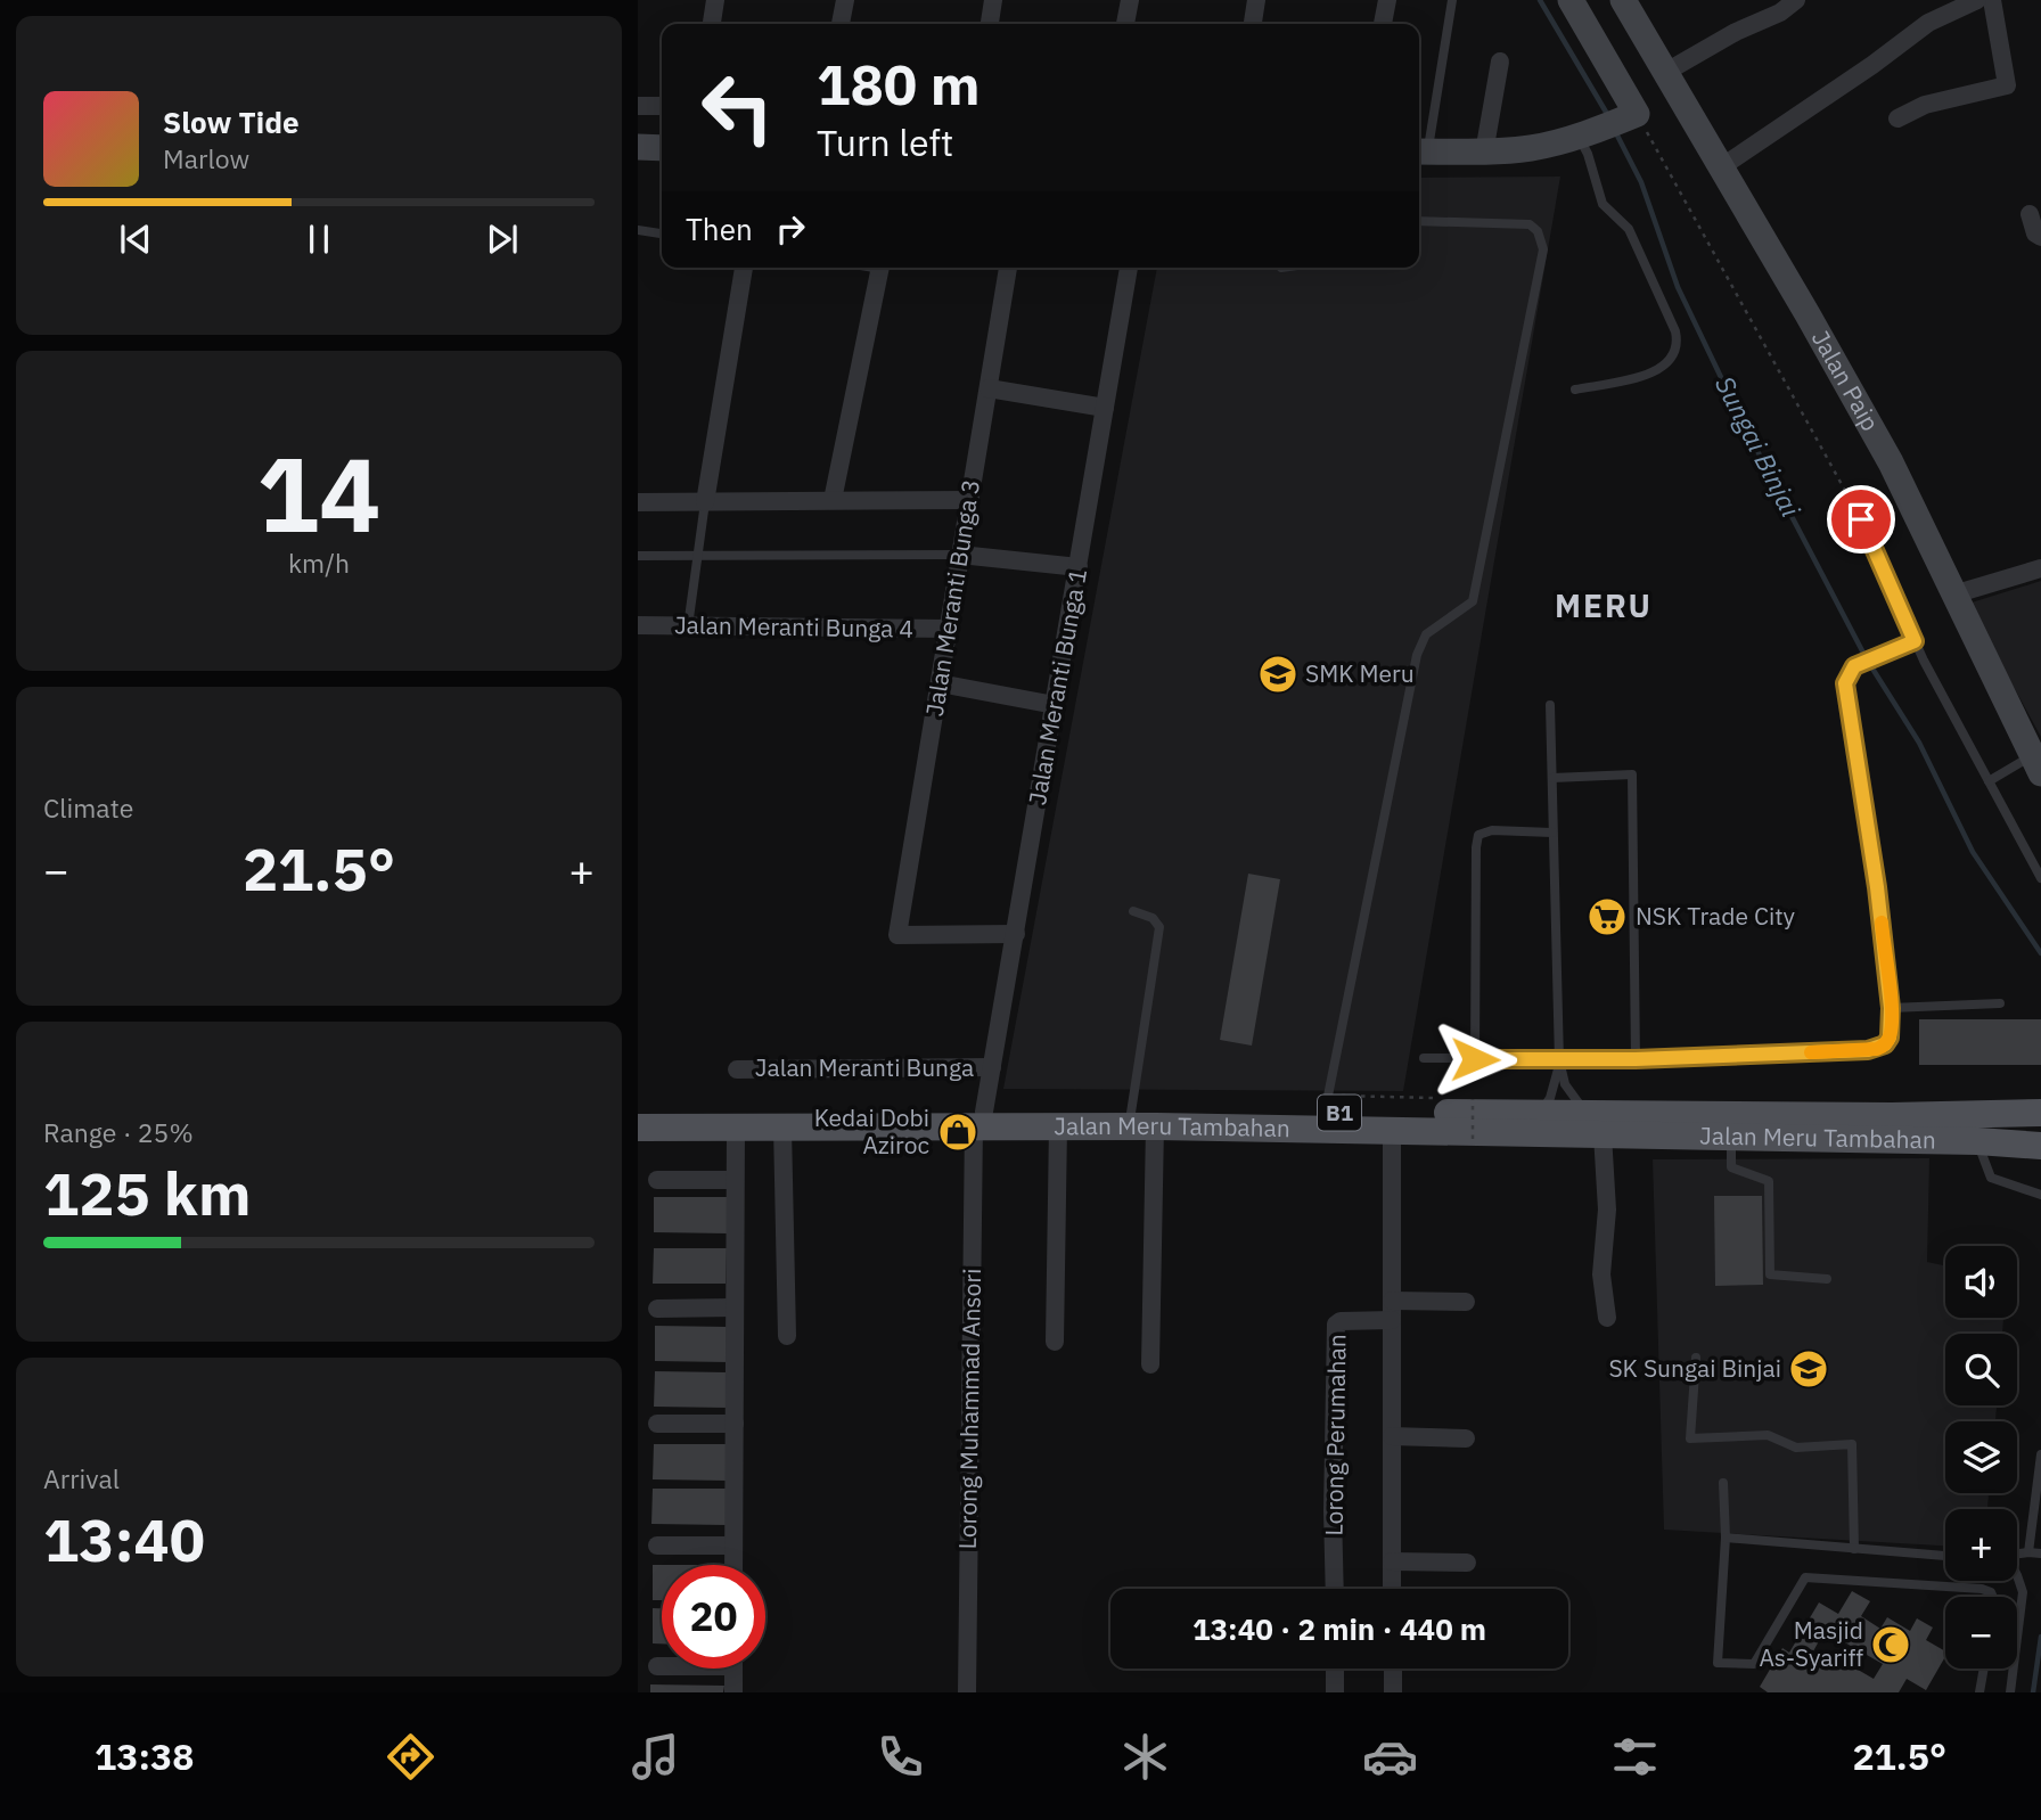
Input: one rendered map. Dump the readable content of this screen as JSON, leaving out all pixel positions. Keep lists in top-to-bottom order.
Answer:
{
  "streets": {
    "main road": ["B1", "Jalan Meru Tambahan"],
    "street": [
      "Jalan Paip",
      "Jalan Meranti Bunga 3",
      "Jalan Meranti Bunga 4",
      "Jalan Meranti Bunga 1",
      "Jalan Meranti Bunga",
      "Lorong Muhammad Ansori",
      "Lorong Perumahan"
    ]
  },
  "crossings": [
    ["Jalan Meranti Bunga 3", "Jalan Meranti Bunga 4"],
    ["Jalan Meranti Bunga 3", "Jalan Meranti Bunga 1"],
    ["Jalan Meranti Bunga 1", "Jalan Meranti Bunga"],
    ["Jalan Meranti Bunga 1", "Jalan Meru Tambahan"],
    ["Jalan Meranti Bunga 1", "Lorong Muhammad Ansori"],
    ["Jalan Meru Tambahan", "Lorong Muhammad Ansori"]
  ],
  "districts": ["MERU"],
  "water": ["Sungai Binjai"],
  "places": {
    "school or university": ["SMK Meru", "SK Sungai Binjai"],
    "supermarket": ["NSK Trade City"],
    "shop": ["Kedai Dobi Aziroc"],
    "mosque": ["Masjid As-Syariff"]
  },
  "page": {
    "turn": ["180 m", "Turn left"],
    "song": ["Slow Tide", "Marlow"],
    "then": "Then",
    "tile": [
      ["14", "km/h"],
      "Climate",
      ["Range · 25%", "125 km"],
      ["Arrival", "13:40"]
    ],
    "heat": ["−", "21.5°", "+"],
    "map_buttons": ["+", "−"],
    "limit": "20",
    "trip": "13:40 · 2 min · 440 m",
    "tabs": ["13:38", "21.5°"]
  }
}
